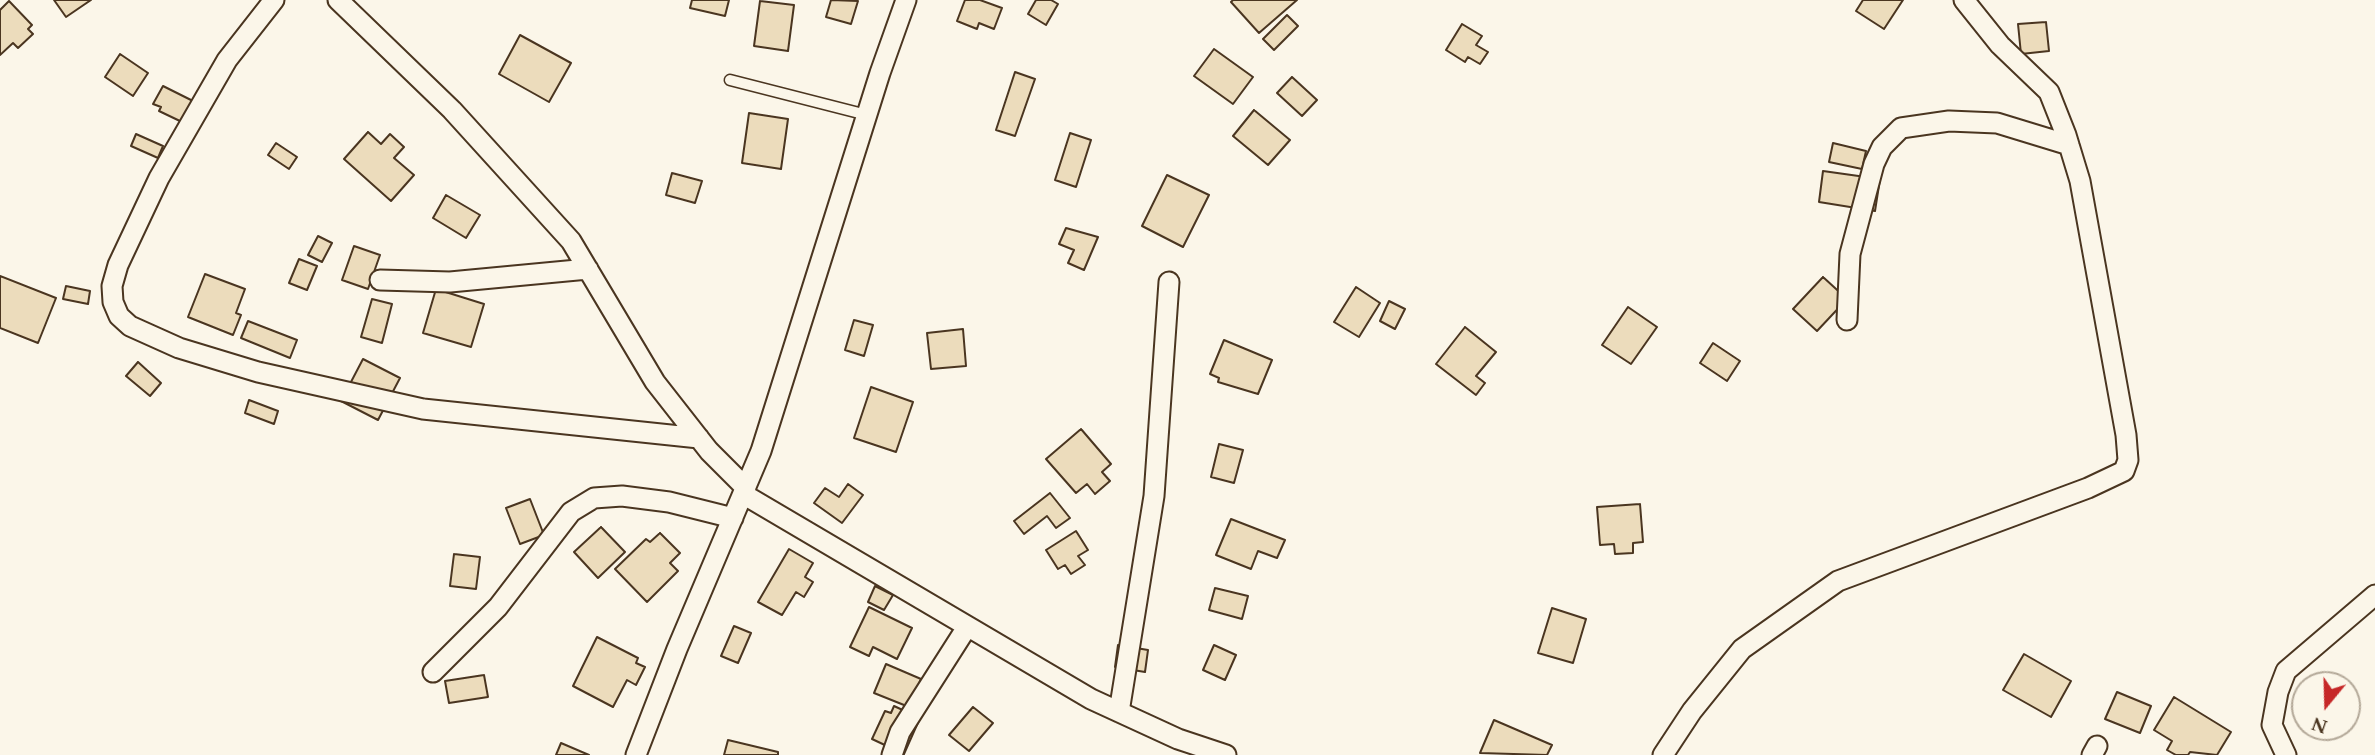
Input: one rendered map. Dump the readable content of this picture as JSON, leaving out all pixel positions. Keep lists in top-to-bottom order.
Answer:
{
  "north": "bottom"
}
